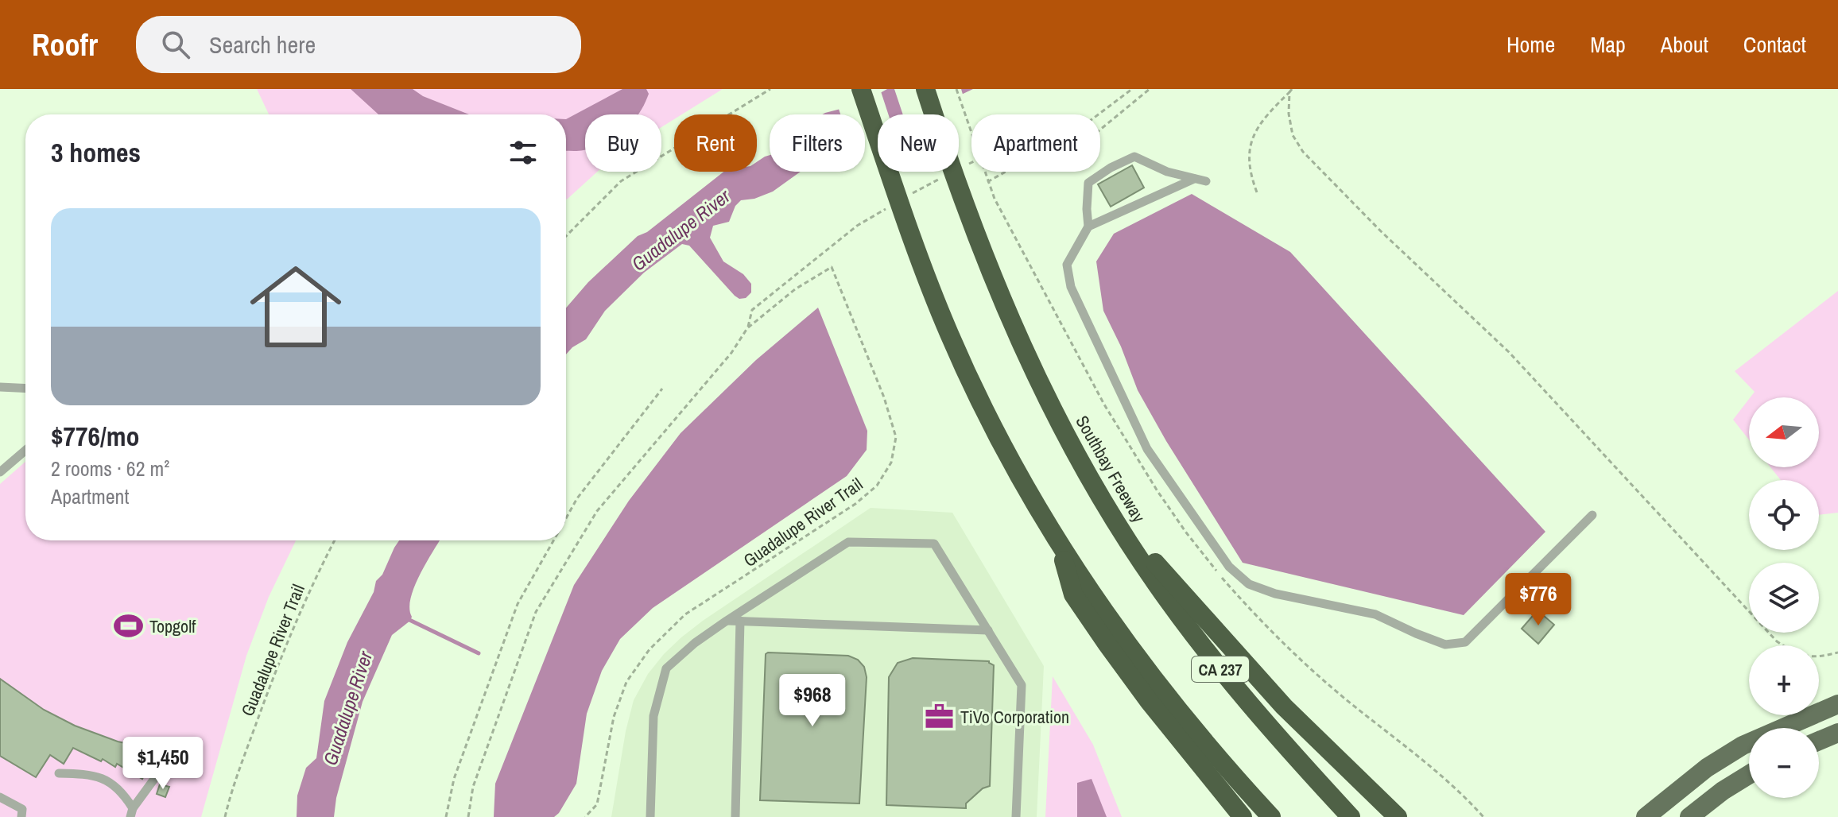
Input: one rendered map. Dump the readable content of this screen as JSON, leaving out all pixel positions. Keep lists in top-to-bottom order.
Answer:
{
  "streets": {
    "highway": ["Southbay Freeway", "CA 237"],
    "path": ["Guadalupe River Trail"]
  },
  "crossings": [
    ["Southbay Freeway", "Guadalupe River Trail"]
  ],
  "water": ["Guadalupe River"],
  "places": {
    "sports": ["Topgolf"],
    "office": ["TiVo Corporation"]
  },
  "north": "left",
  "page": {
    "header": "Roofr",
    "search": "Search here",
    "nav": [
      "Home",
      "Map",
      "About",
      "Contact"
    ],
    "chip": [
      "Buy",
      "Rent",
      "Filters",
      "New",
      "Apartment"
    ],
    "heading": "3 homes",
    "list": [
      {
        "name": "$776/mo",
        "note": "2 rooms · 62 m² · Apartment"
      }
    ],
    "map_buttons": ["+", "−"],
    "price": ["$776", "$968", "$1,450"]
  }
}
